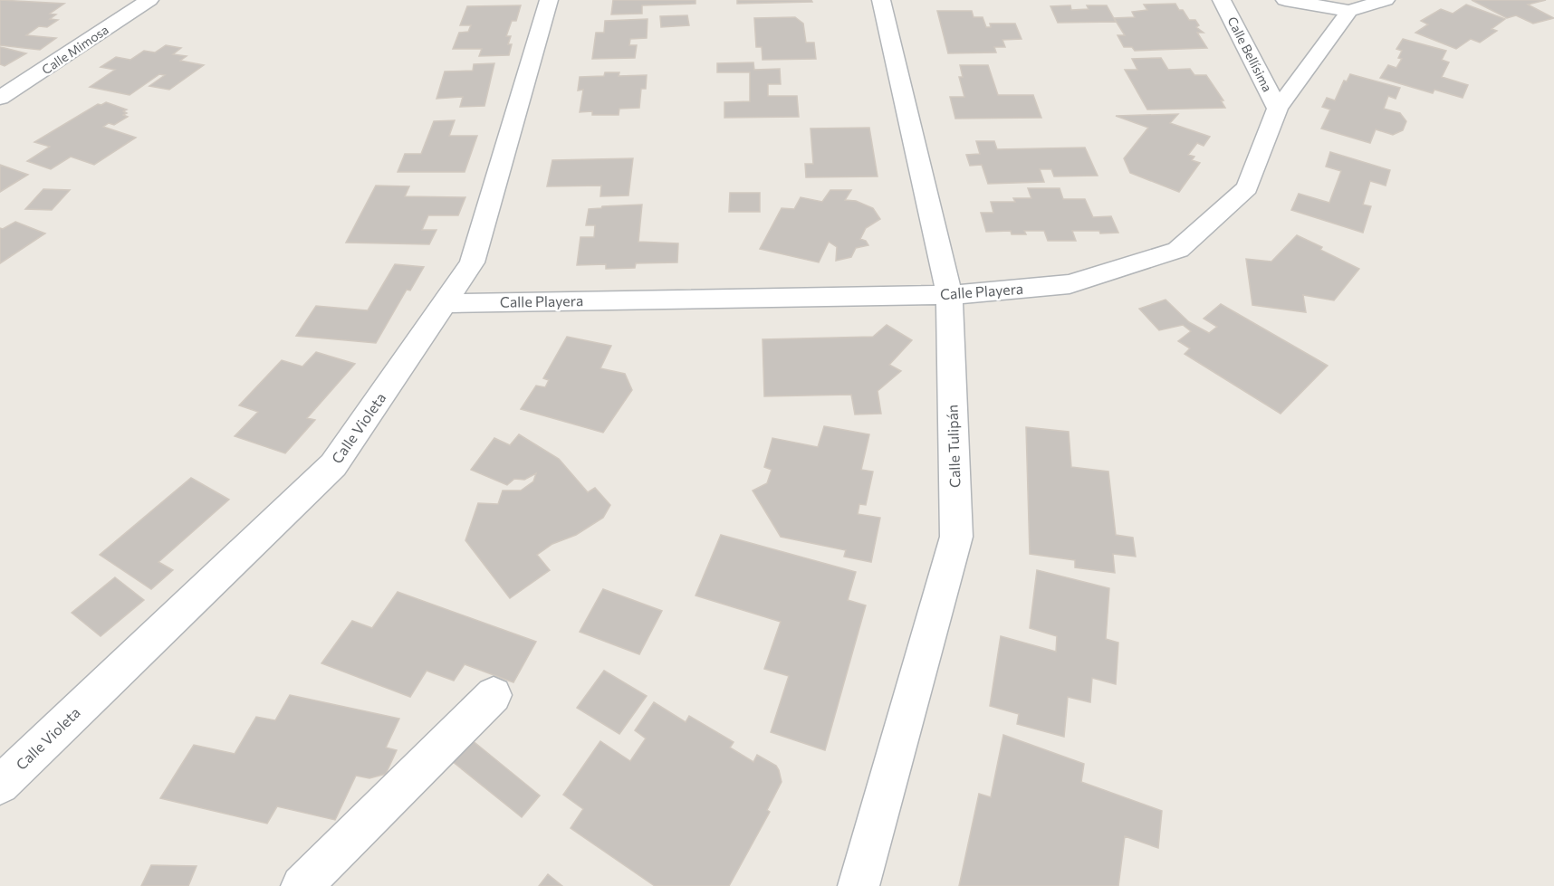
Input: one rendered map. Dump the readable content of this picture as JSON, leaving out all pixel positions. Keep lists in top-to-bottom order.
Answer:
{
  "streets": {
    "street": [
      "Calle Mimosa",
      "Calle Bellísima",
      "Calle Playera",
      "Calle Violeta",
      "Calle Tulipán"
    ]
  },
  "crossings": [
    ["Calle Bellísima", "Calle Playera"],
    ["Calle Playera", "Calle Violeta"],
    ["Calle Playera", "Calle Tulipán"]
  ]
}
